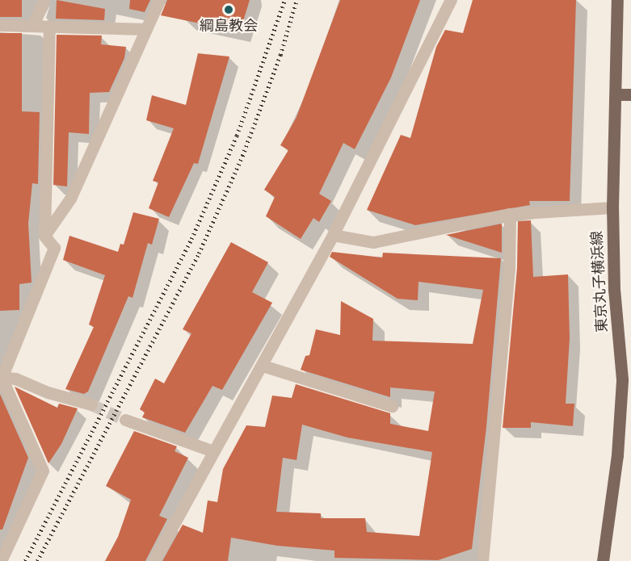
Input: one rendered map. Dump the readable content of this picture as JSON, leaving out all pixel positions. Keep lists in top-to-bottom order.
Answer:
{
  "streets": {
    "main road": ["東京丸子横浜線"]
  },
  "places": ["綱島教会"]
}
